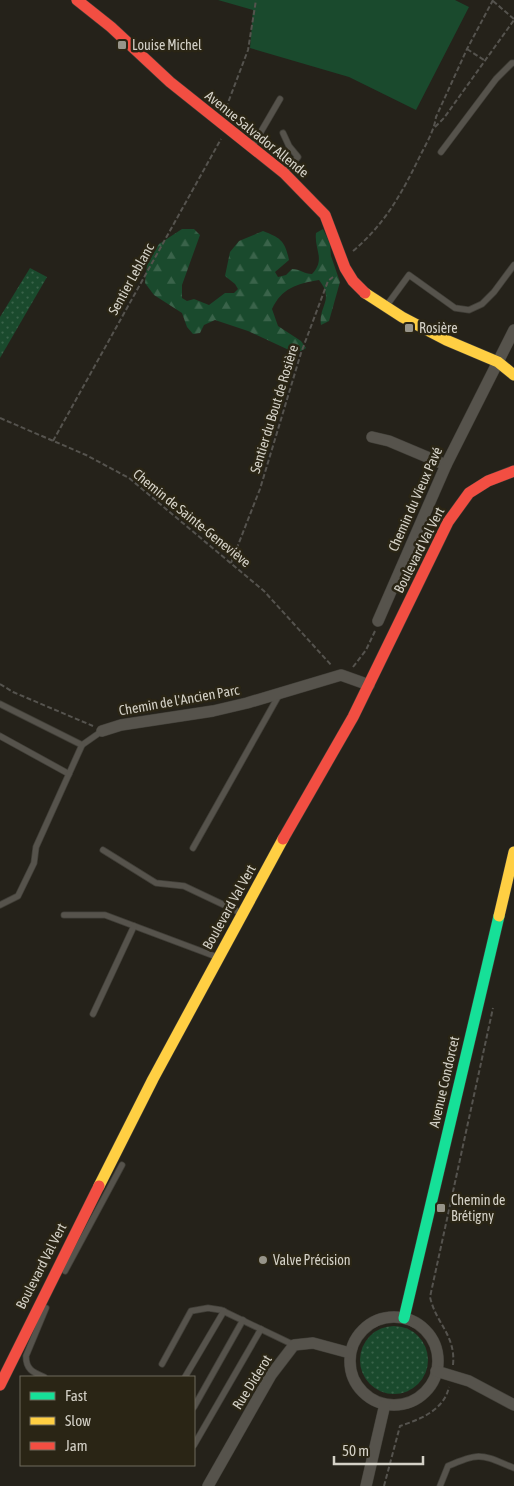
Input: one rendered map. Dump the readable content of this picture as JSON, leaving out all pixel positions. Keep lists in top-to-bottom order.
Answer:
{
  "streets": {
    "street": [
      "Avenue Salvador Allende",
      "Chemin du Vieux Pavé",
      "Boulevard Val Vert",
      "Chemin de l'Ancien Parc",
      "Avenue Condorcet",
      "Rue Diderot"
    ],
    "path": ["Sentier Leblanc", "Sentier du Bout de Rosière", "Chemin de Sainte-Geneviève"]
  },
  "crossings": [
    ["Avenue Salvador Allende", "Sentier Leblanc"],
    ["Avenue Salvador Allende", "Sentier du Bout de Rosière"],
    ["Avenue Salvador Allende", "Chemin du Vieux Pavé"],
    ["Sentier Leblanc", "Chemin de Sainte-Geneviève"],
    ["Sentier du Bout de Rosière", "Chemin de Sainte-Geneviève"],
    ["Chemin de Sainte-Geneviève", "Chemin de l'Ancien Parc"]
  ],
  "places": {
    "transit": ["Louise Michel", "Rosière", "Chemin de Brétigny"],
    "other": ["Valve Précision"]
  },
  "legend": ["Fast", "Slow", "Jam"],
  "scale_bar": "50 m"
}
